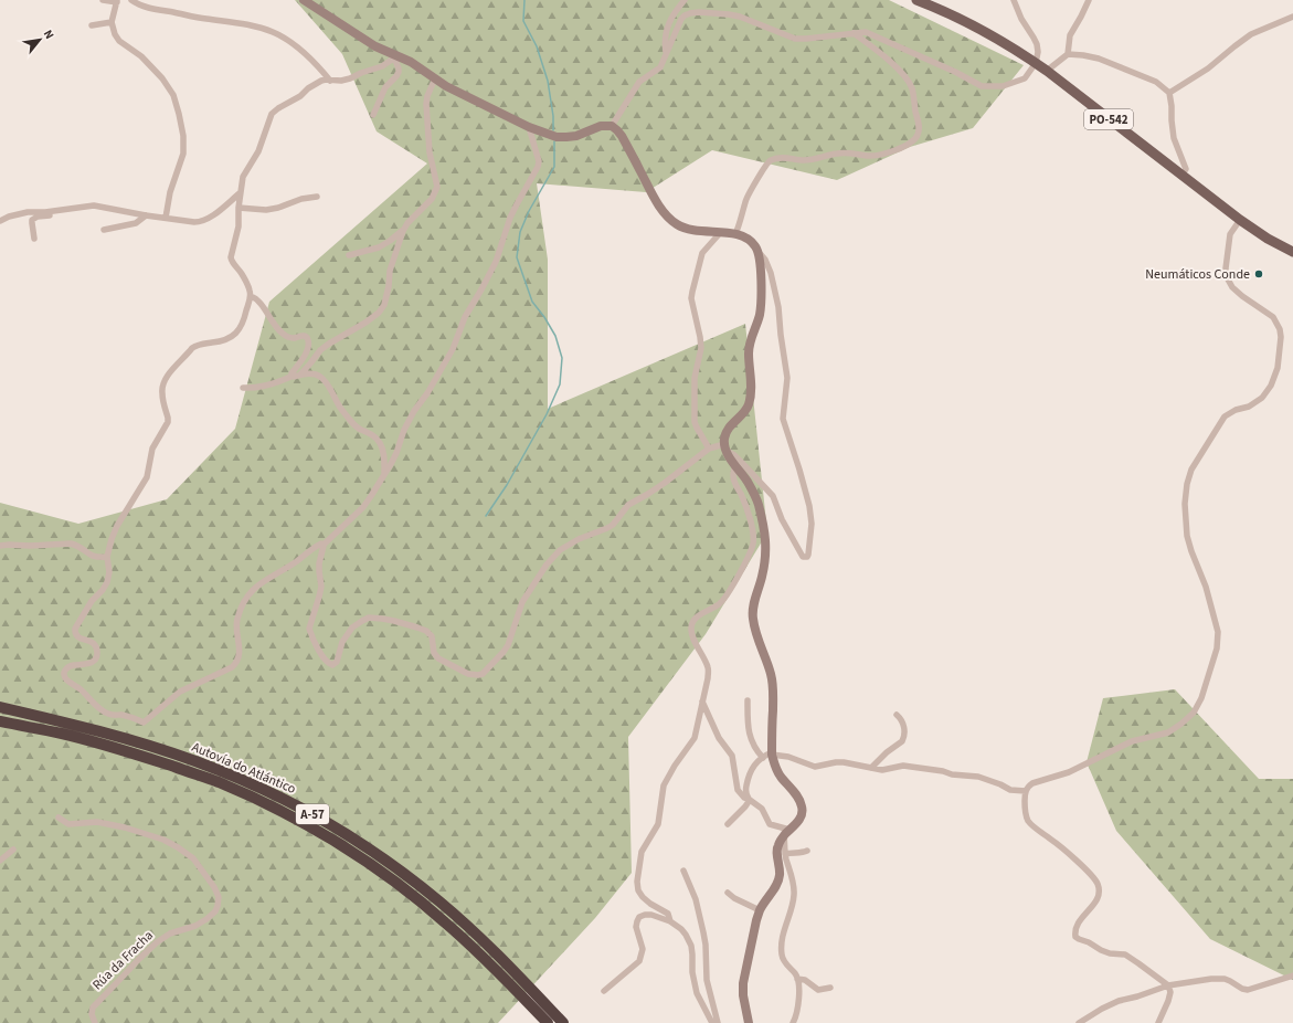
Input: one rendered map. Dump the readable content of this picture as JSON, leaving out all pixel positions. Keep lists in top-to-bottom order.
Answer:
{
  "streets": {
    "highway": ["Autovía do Atlántico", "A-57"],
    "main road": ["PO-542"],
    "street": ["Rúa da Fracha"]
  },
  "places": ["Neumáticos Conde"],
  "north": "top right"
}
